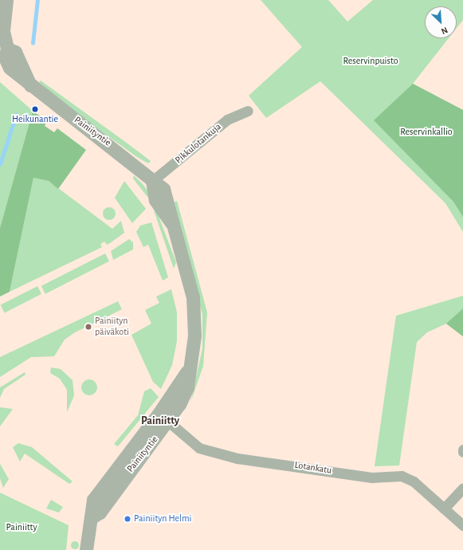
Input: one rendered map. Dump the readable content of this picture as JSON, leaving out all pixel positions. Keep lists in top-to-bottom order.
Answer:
{
  "streets": {
    "street": ["Painiityntie", "Pikkulotankuja", "Lotankatu"]
  },
  "crossings": [
    ["Painiityntie", "Pikkulotankuja"],
    ["Painiityntie", "Lotankatu"]
  ],
  "districts": ["Painiitty"],
  "parks": ["Reservinpuisto", "Reservinkallio", "Painiitty"],
  "places": ["Heikunantie", "Painiityn päiväkoti", "Painiityn Helmi"],
  "north": "bottom right"
}
